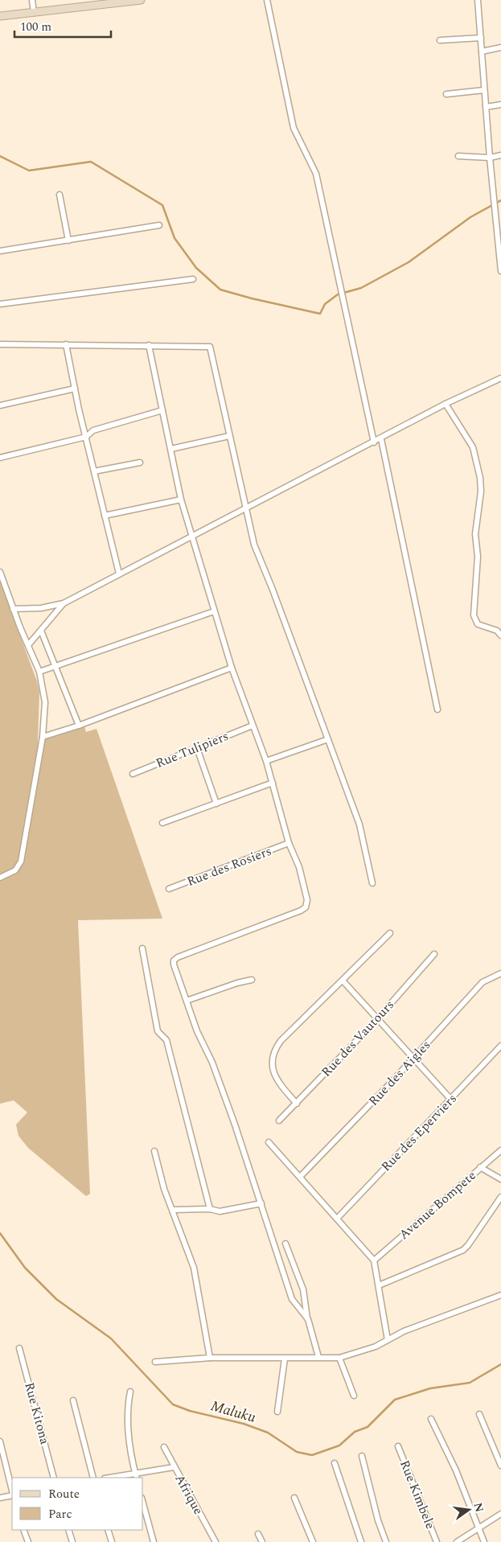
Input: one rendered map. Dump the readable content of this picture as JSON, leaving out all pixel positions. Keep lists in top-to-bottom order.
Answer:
{
  "streets": {
    "street": [
      "Rue Tulipiers",
      "Rue des Rosiers",
      "Rue des Vautours",
      "Rue des Aigles",
      "Rue des Eperviers",
      "Avenue Bompete",
      "Rue Kitona",
      "Afrique",
      "Rue Kimbele"
    ]
  },
  "water": ["Maluku"],
  "legend": ["Route", "Parc"],
  "scale_bar": "100 m",
  "north": "right"
}
